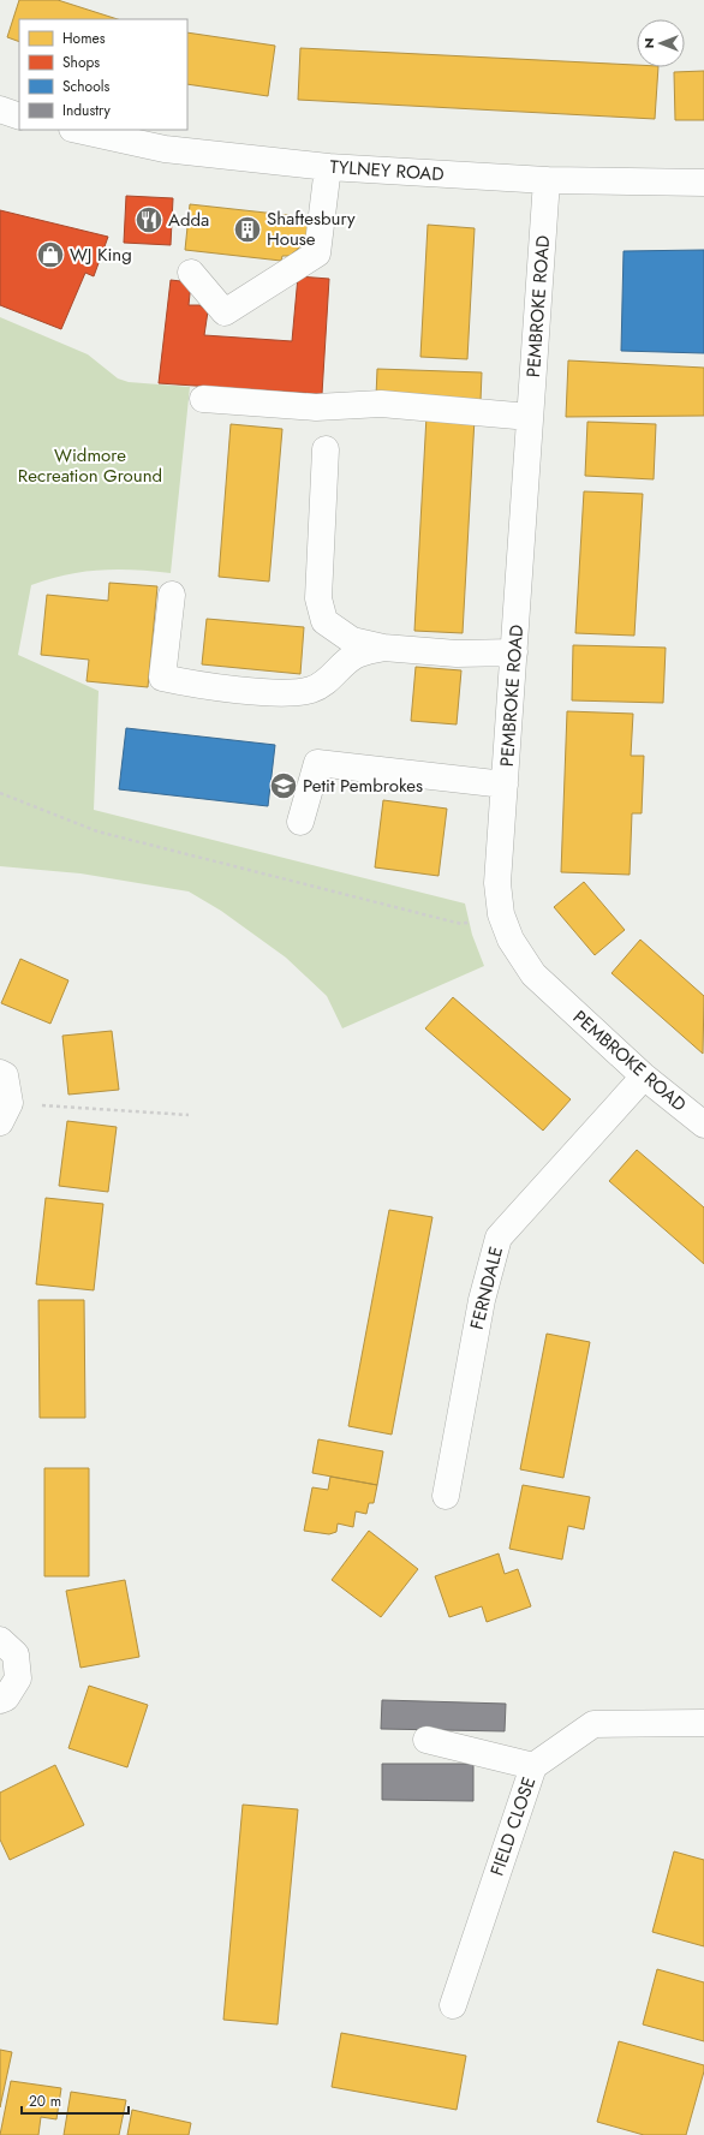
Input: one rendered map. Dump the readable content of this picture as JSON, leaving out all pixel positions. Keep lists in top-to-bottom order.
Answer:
{
  "streets": {
    "street": [
      "TYLNEY ROAD",
      "PEMBROKE ROAD",
      "FERNDALE",
      "FIELD CLOSE"
    ]
  },
  "crossings": [
    ["TYLNEY ROAD", "PEMBROKE ROAD"],
    ["PEMBROKE ROAD", "FERNDALE"]
  ],
  "parks": ["Widmore Recreation Ground"],
  "places": {
    "restaurant": ["Adda"],
    "building": ["Shaftesbury House"],
    "shop": ["WJ King"],
    "school or university": ["Petit Pembrokes"]
  },
  "legend": [
    "Homes",
    "Shops",
    "Schools",
    "Industry"
  ],
  "scale_bar": "20 m",
  "north": "left"
}
